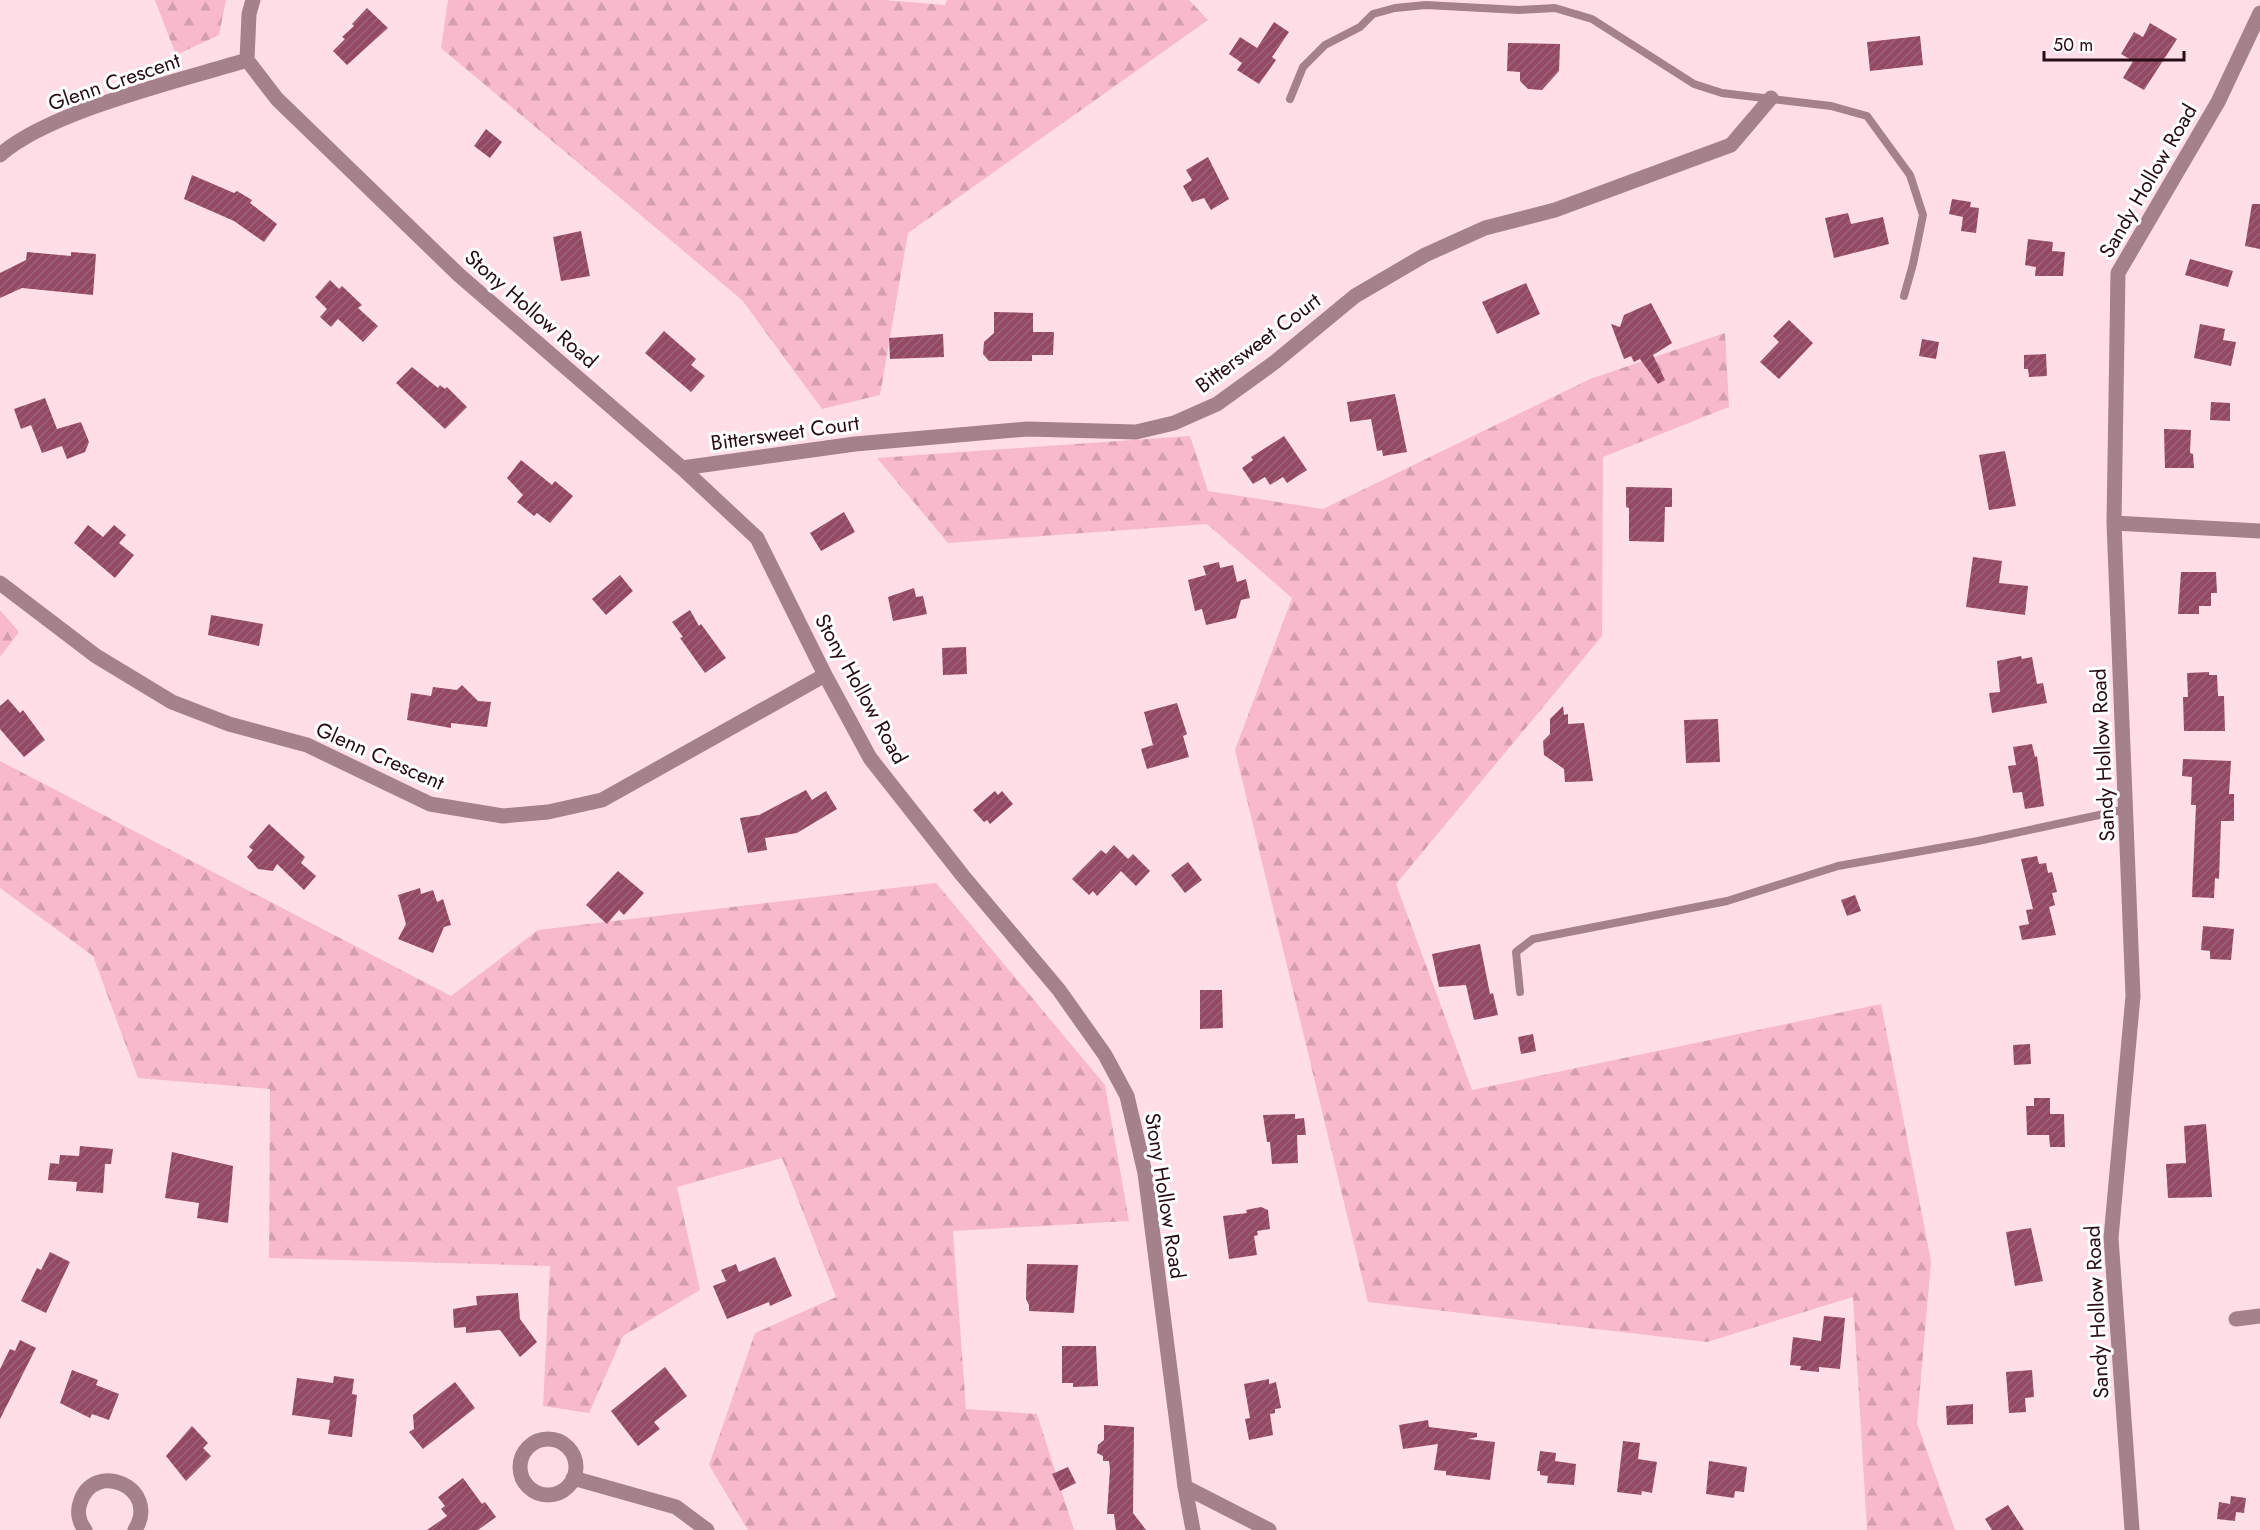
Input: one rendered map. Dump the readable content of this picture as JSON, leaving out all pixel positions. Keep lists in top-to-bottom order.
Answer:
{
  "streets": {
    "street": [
      "Glenn Crescent",
      "Sandy Hollow Road",
      "Stony Hollow Road",
      "Bittersweet Court"
    ]
  },
  "crossings": [
    ["Glenn Crescent", "Stony Hollow Road"],
    ["Stony Hollow Road", "Bittersweet Court"]
  ],
  "scale_bar": "50 m"
}
